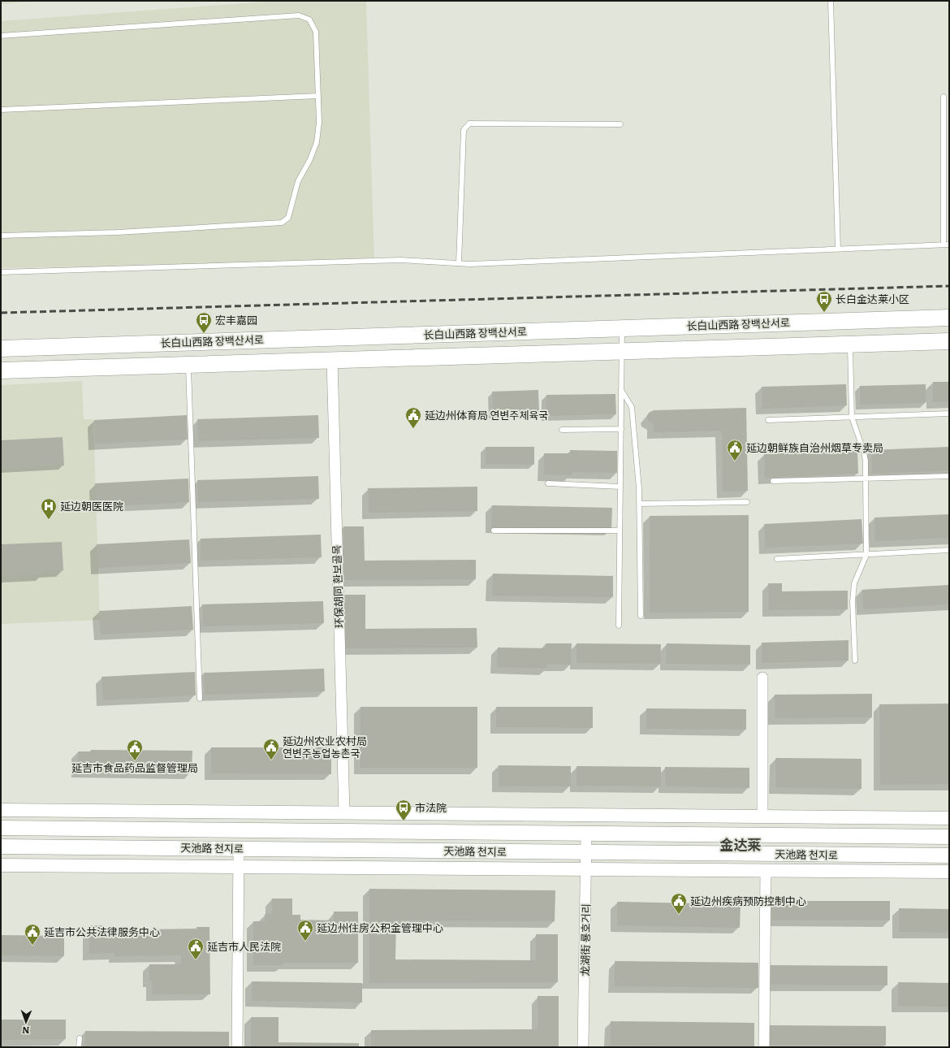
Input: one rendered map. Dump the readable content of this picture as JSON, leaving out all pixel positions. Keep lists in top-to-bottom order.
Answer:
{
  "streets": {
    "main road": ["长白山西路 장백산서로", "天池路 천지로"],
    "street": ["环保胡同 환보골목", "龙湖街 룡호거리"]
  },
  "crossings": [
    ["长白山西路 장백산서로", "环保胡同 환보골목"],
    ["天池路 천지로", "龙湖街 룡호거리"]
  ],
  "districts": ["金达莱"],
  "places": {
    "bus stop": ["长白金达莱小区", "宏丰嘉园", "市法院"],
    "public building": [
      "延边州体育局 연변주체육국",
      "延边朝鲜族自治州烟草专卖局",
      "延边州农业农村局 연변주농업농촌국",
      "延吉市食品药品监督管理局",
      "延边州疾病预防控制中心",
      "延边州住房公积金管理中心",
      "延吉市公共法律服务中心",
      "延吉市人民法院"
    ],
    "hospital": ["延边朝医医院"]
  },
  "north": "bottom"
}
